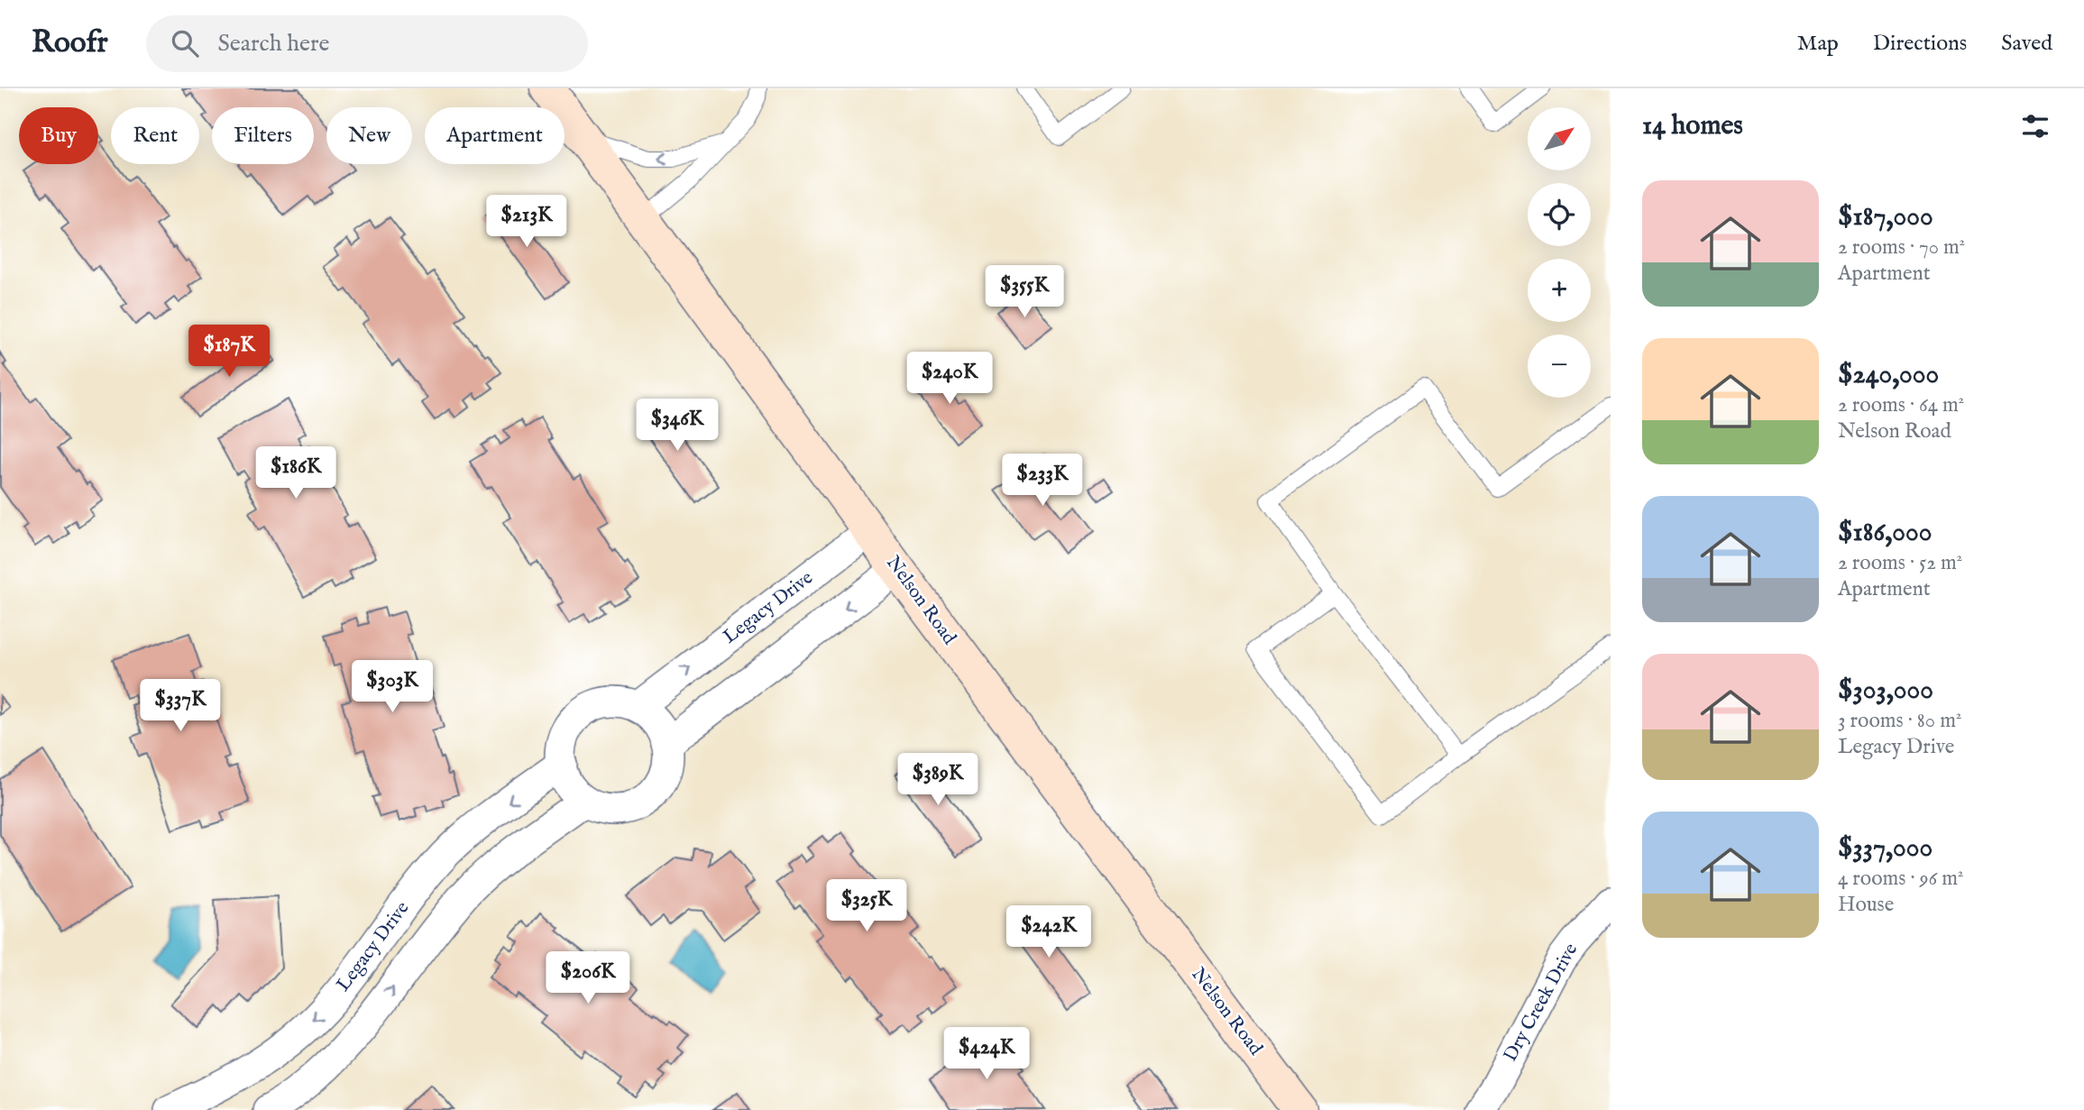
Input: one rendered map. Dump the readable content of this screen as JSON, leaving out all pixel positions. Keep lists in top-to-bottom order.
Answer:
{
  "streets": {
    "main road": ["Nelson Road"],
    "street": ["Legacy Drive", "Dry Creek Drive"]
  },
  "crossings": [
    ["Nelson Road", "Legacy Drive"]
  ],
  "north": "top right",
  "page": {
    "header": "Roofr",
    "search": "Search here",
    "nav": ["Map", "Directions", "Saved"],
    "heading": "14 homes",
    "map_buttons": ["+", "−"],
    "chip": [
      "Buy",
      "Rent",
      "Filters",
      "New",
      "Apartment"
    ],
    "list": [
      {
        "name": "$187,000",
        "note": "2 rooms · 70 m² · Apartment"
      },
      {
        "name": "$240,000",
        "note": "2 rooms · 64 m² · Nelson Road"
      },
      {
        "name": "$186,000",
        "note": "2 rooms · 52 m² · Apartment"
      },
      {
        "name": "$303,000",
        "note": "3 rooms · 80 m² · Legacy Drive"
      },
      {
        "name": "$337,000",
        "note": "4 rooms · 96 m² · House"
      }
    ],
    "price": [
      "$213K",
      "$355K",
      "$187K",
      "$240K",
      "$346K",
      "$186K",
      "$233K",
      "$303K",
      "$337K",
      "$389K",
      "$325K",
      "$242K",
      "$206K",
      "$424K"
    ]
  }
}
